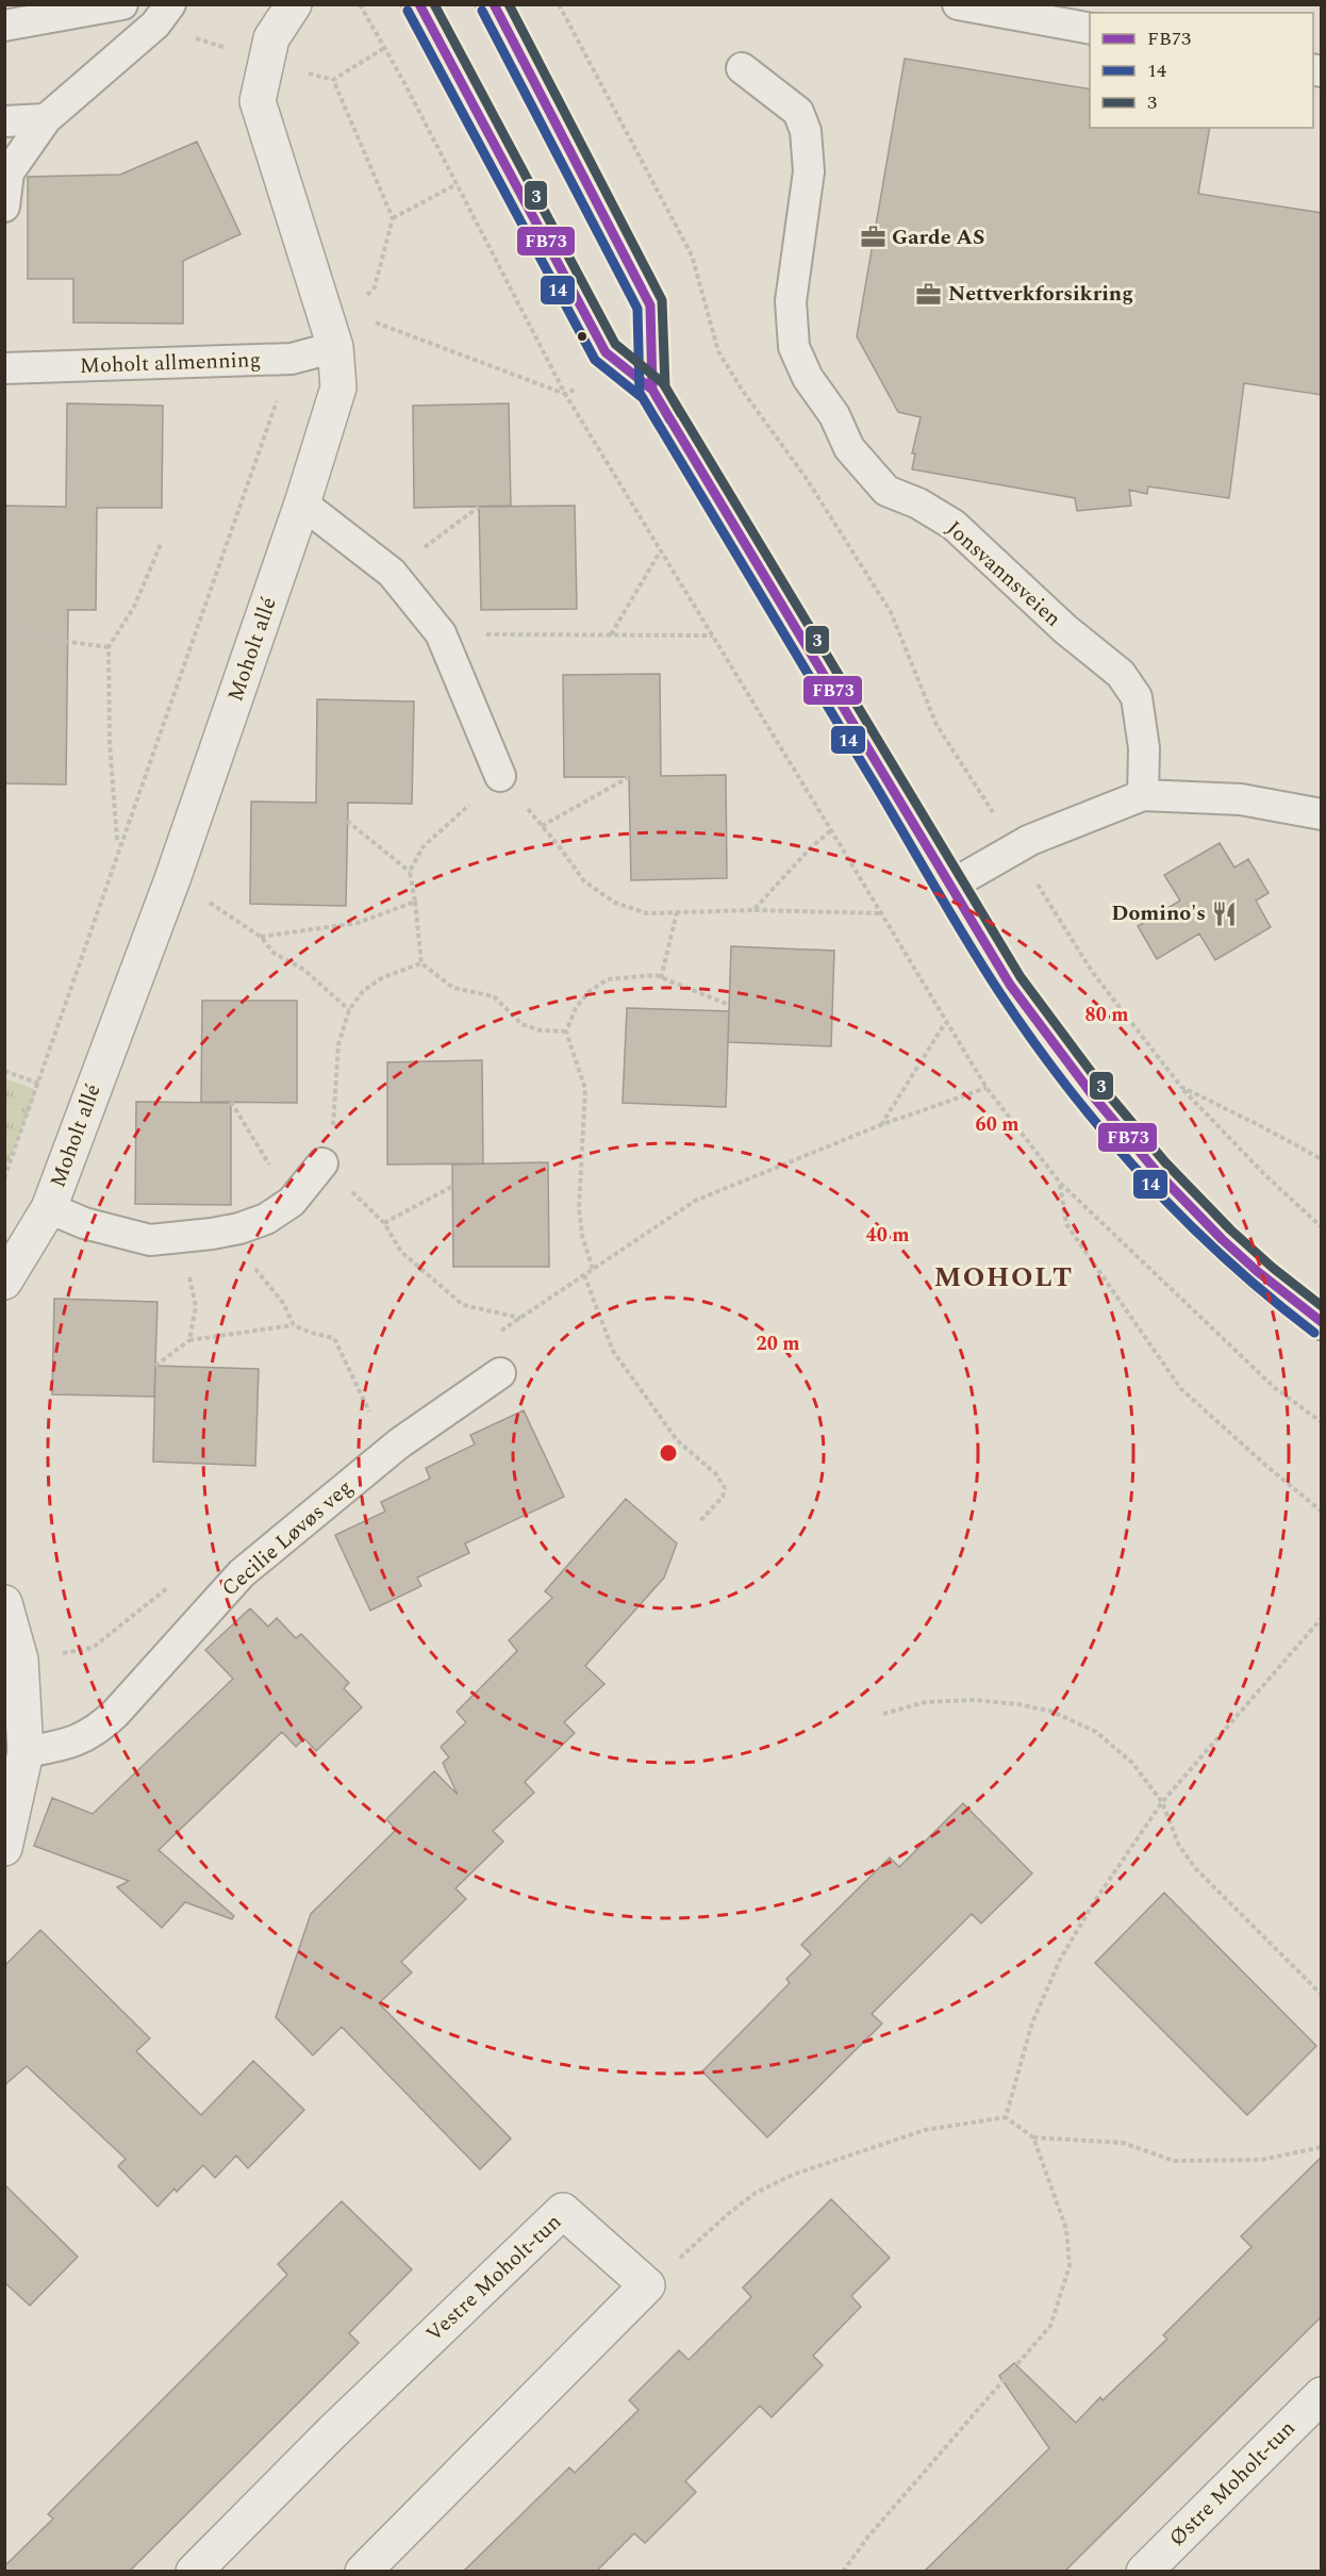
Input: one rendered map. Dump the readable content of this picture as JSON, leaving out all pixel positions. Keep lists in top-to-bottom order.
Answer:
{
  "streets": {
    "street": ["Moholt allé", "Vestre Moholt-tun", "Østre Moholt-tun"],
    "lane": ["Moholt allmenning", "Jonsvannsveien", "Cecilie Løvøs veg"]
  },
  "crossings": [
    ["Moholt allmenning", "Moholt allé"]
  ],
  "districts": ["MOHOLT"],
  "places": {
    "office": ["Garde AS", "Nettverkforsikring"],
    "restaurant": ["Domino's"]
  },
  "lines": ["transit line FB73", "transit line 3", "transit line 14"],
  "legend": ["FB73", "14", "3"],
  "rings": [
    "80 m",
    "60 m",
    "40 m",
    "20 m"
  ]
}
